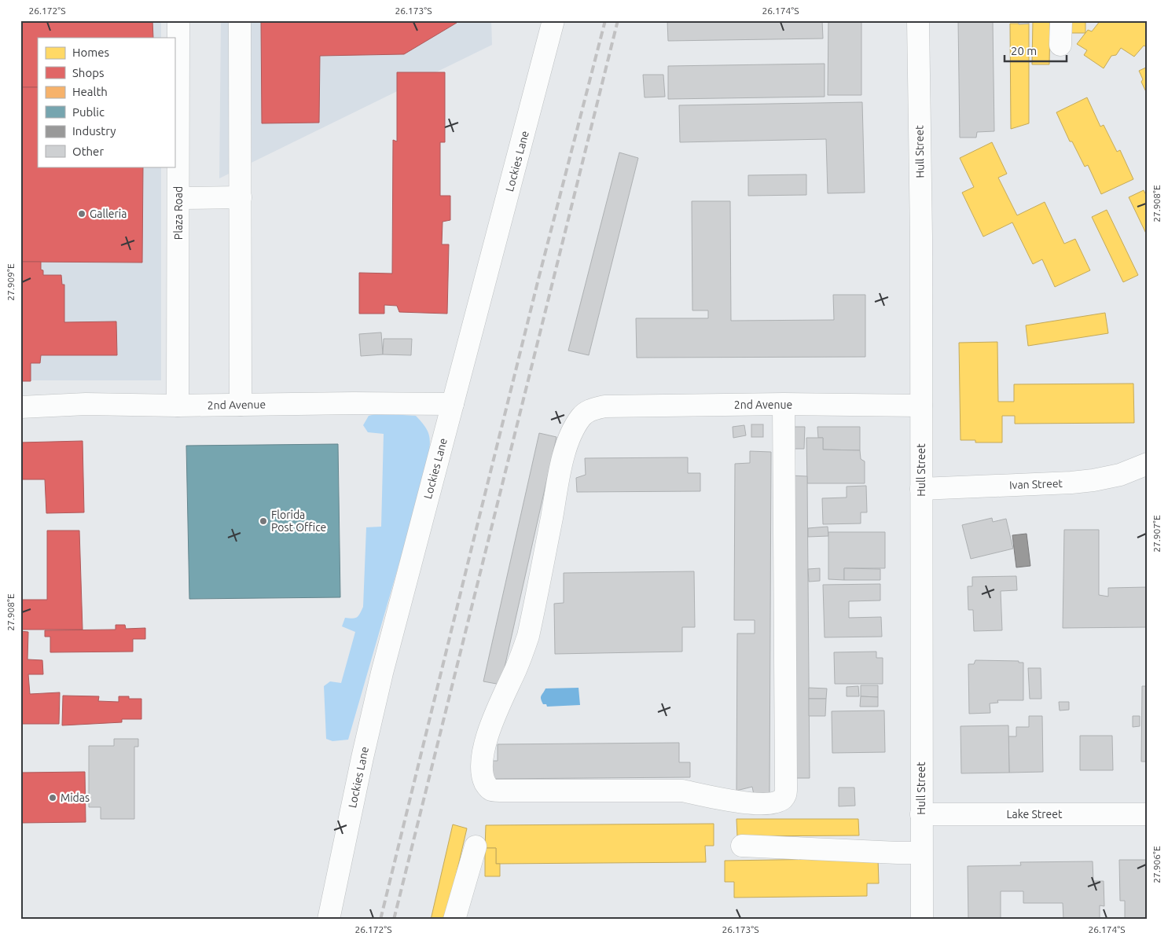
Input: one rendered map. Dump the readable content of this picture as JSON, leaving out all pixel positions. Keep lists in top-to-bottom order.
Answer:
{
  "streets": {
    "street": [
      "Hull Street",
      "Lockies Lane",
      "Plaza Road",
      "2nd Avenue",
      "Ivan Street",
      "Lake Street"
    ]
  },
  "crossings": [
    ["Hull Street", "2nd Avenue"],
    ["Hull Street", "Ivan Street"],
    ["Hull Street", "Lake Street"],
    ["Lockies Lane", "2nd Avenue"],
    ["Plaza Road", "2nd Avenue"]
  ],
  "places": ["Galleria", "Florida Post Office", "Midas"],
  "legend": [
    "Homes",
    "Shops",
    "Health",
    "Public",
    "Industry",
    "Other"
  ],
  "scale_bar": "20 m",
  "coordinates": [
    "26.172°S",
    "26.173°S",
    "26.174°S",
    "27.908°E",
    "27.909°E",
    "27.907°E",
    "27.906°E"
  ]
}
